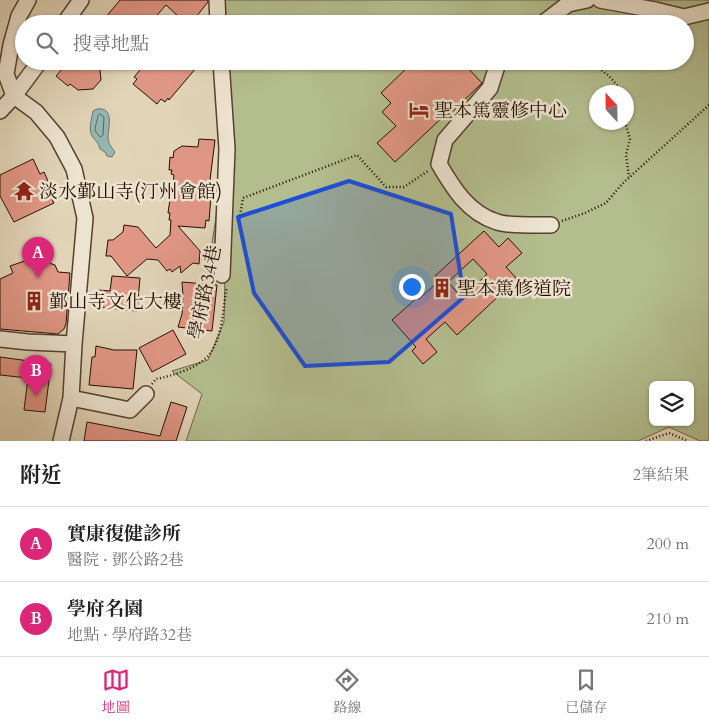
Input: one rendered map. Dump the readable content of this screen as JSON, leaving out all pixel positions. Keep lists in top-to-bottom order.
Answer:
{
  "streets": {
    "path": ["學府路34巷"]
  },
  "places": {
    "hotel": ["聖本篤靈修中心"],
    "temple": ["淡水鄞山寺(汀州會館)"],
    "building": ["聖本篤修道院", "鄞山寺文化大樓"]
  },
  "north": "top",
  "page": {
    "search": "搜尋地點",
    "pins": ["A", "B"],
    "heading": ["附近", "2筆結果"],
    "list": [
      {
        "mark": "A",
        "name": "實康復健診所",
        "note": "醫院 · 鄧公路2巷",
        "value": "200 m"
      },
      {
        "mark": "B",
        "name": "學府名園",
        "note": "地點 · 學府路32巷",
        "value": "210 m"
      }
    ],
    "nav": ["地圖", "路線", "已儲存"]
  }
}
